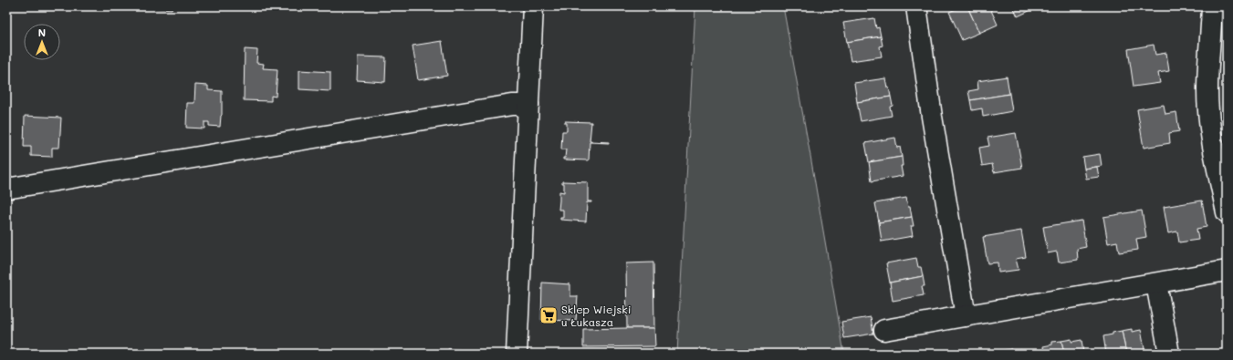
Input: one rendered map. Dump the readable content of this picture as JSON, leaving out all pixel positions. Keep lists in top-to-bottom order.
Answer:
{
  "places": {
    "supermarket": ["Sklep Wiejski u Łukasza"]
  },
  "north": "top"
}
